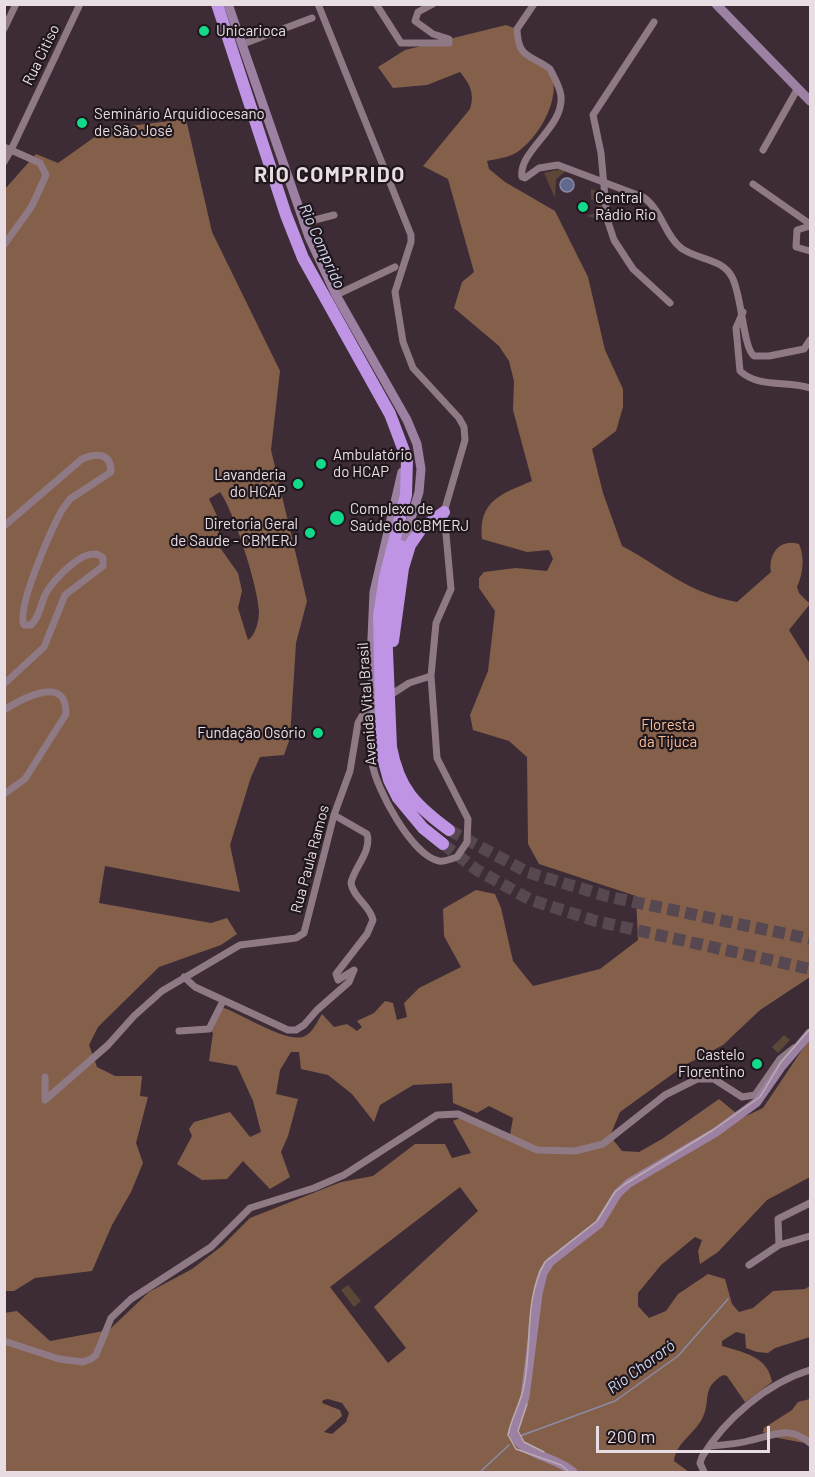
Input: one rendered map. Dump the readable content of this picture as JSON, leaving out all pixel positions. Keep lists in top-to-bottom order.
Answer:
{
  "streets": {
    "highway": ["Avenida Vital Brasil"],
    "street": ["Rua Citiso", "Rua Paula Ramos"]
  },
  "districts": ["RIO COMPRIDO"],
  "water": ["Rio Comprido", "Rio Chororó"],
  "parks": ["Floresta da Tijuca"],
  "places": [
    "Unicarioca",
    "Seminário Arquidiocesano de São José",
    "Central Rádio Rio",
    "Ambulatório do HCAP",
    "Lavanderia do HCAP",
    "Complexo de Saúde do CBMERJ",
    "Diretoria Geral de Saude - CBMERJ",
    "Fundação Osório",
    "Castelo Florentino"
  ],
  "scale_bar": "200 m"
}
